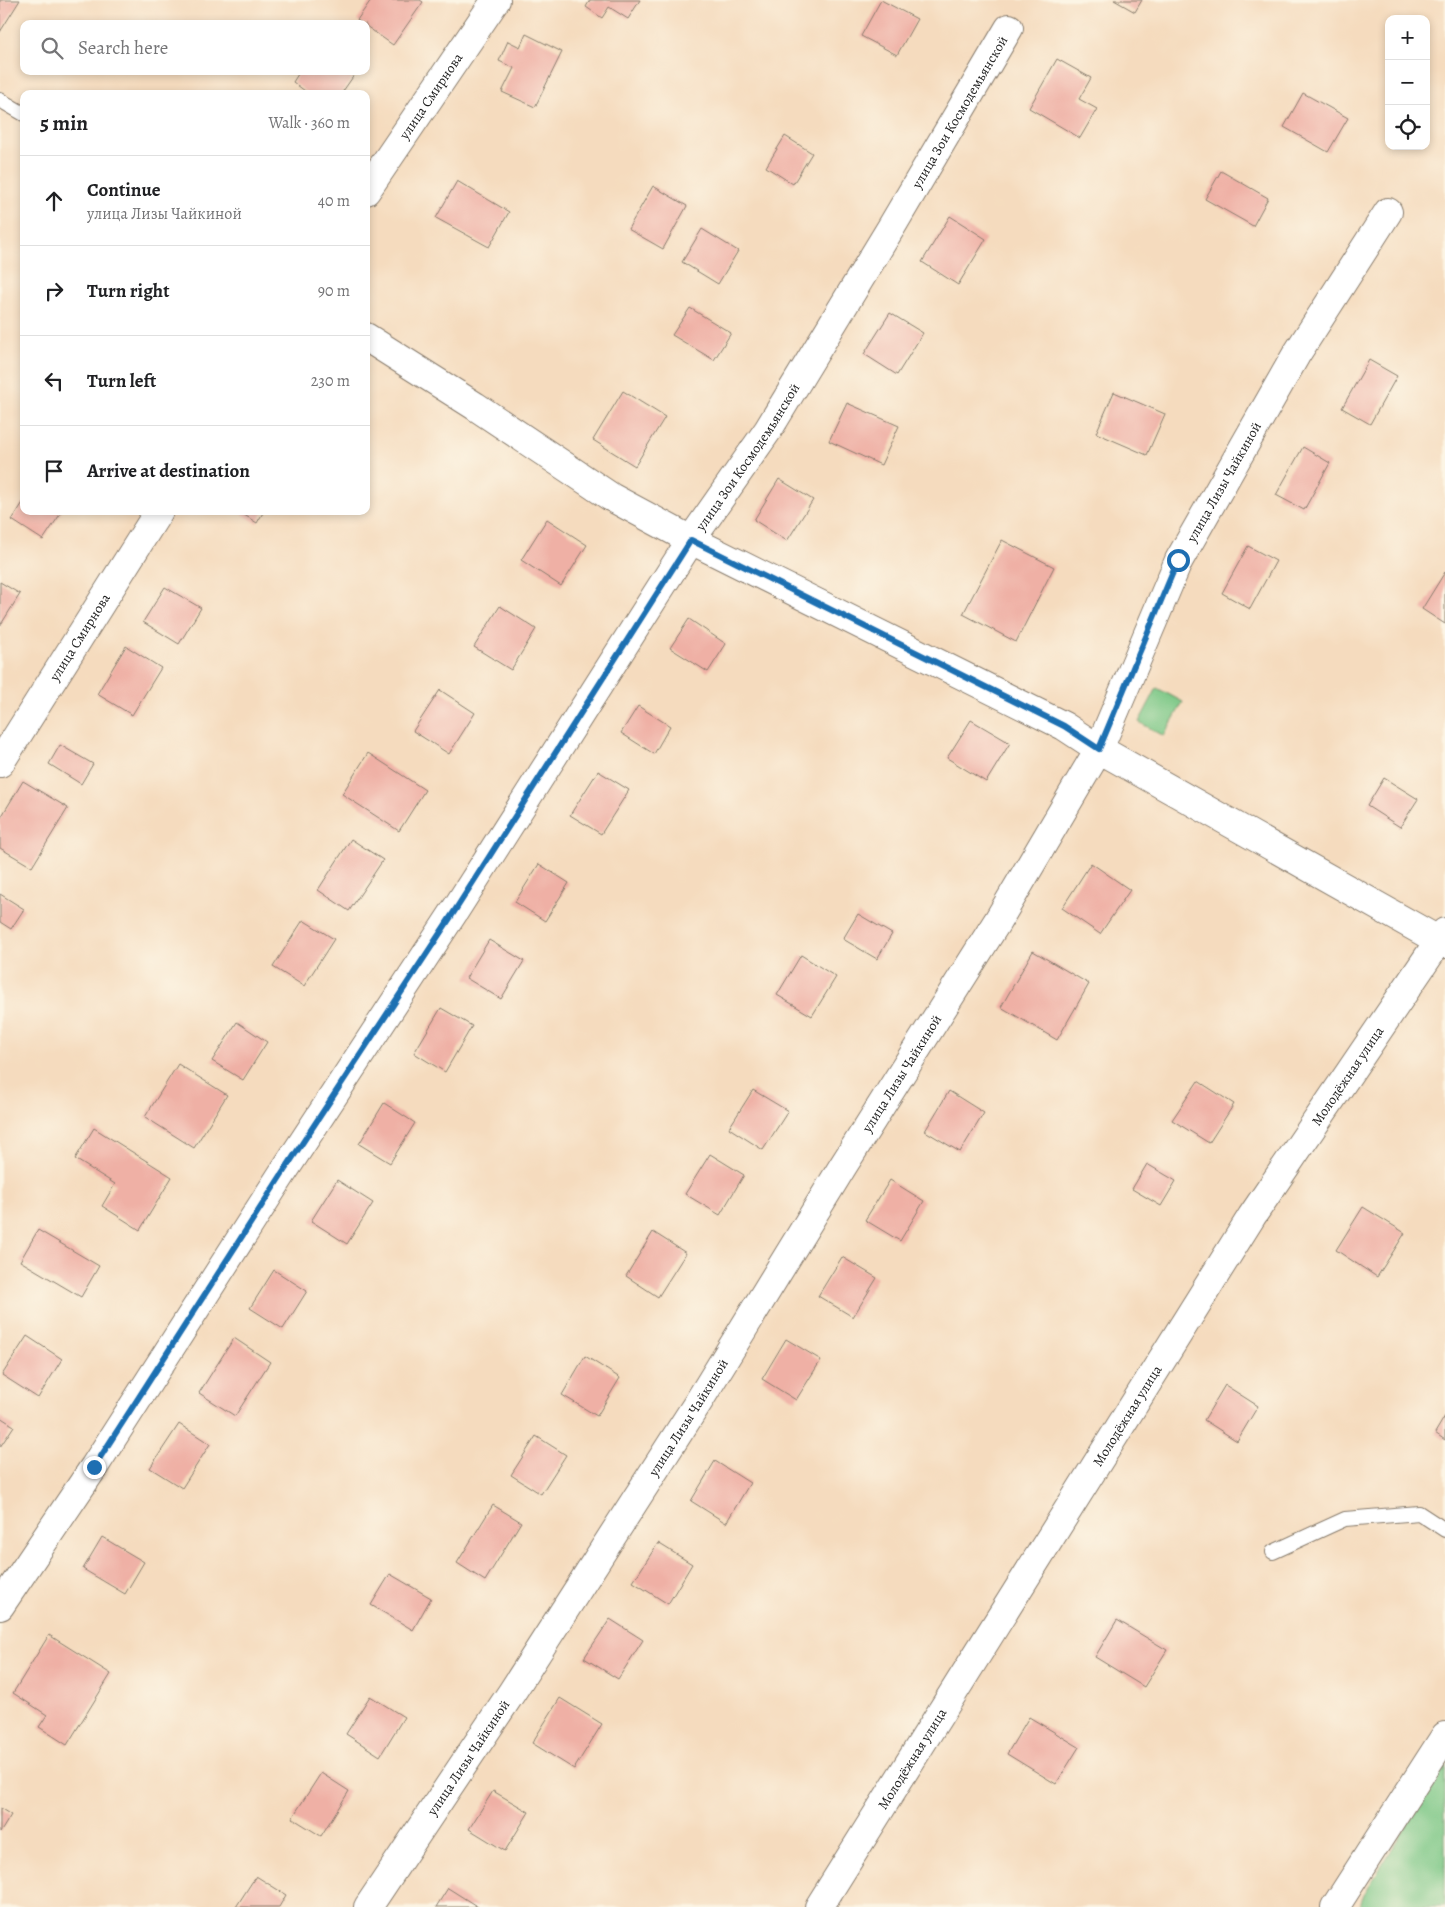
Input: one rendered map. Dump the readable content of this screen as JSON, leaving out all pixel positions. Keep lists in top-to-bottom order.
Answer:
{
  "streets": {
    "street": [
      "улица Смирнова",
      "улица Зои Космодемьянской",
      "улица Лизы Чайкиной",
      "Молодёжная улица"
    ]
  },
  "page": {
    "map_buttons": ["+", "−"],
    "search": "Search here",
    "heading": ["5 min", "Walk · 360 m"],
    "list": [
      ["Continue", "улица Лизы Чайкиной", "40 m"],
      ["Turn right", "90 m"],
      ["Turn left", "230 m"],
      "Arrive at destination"
    ]
  }
}
